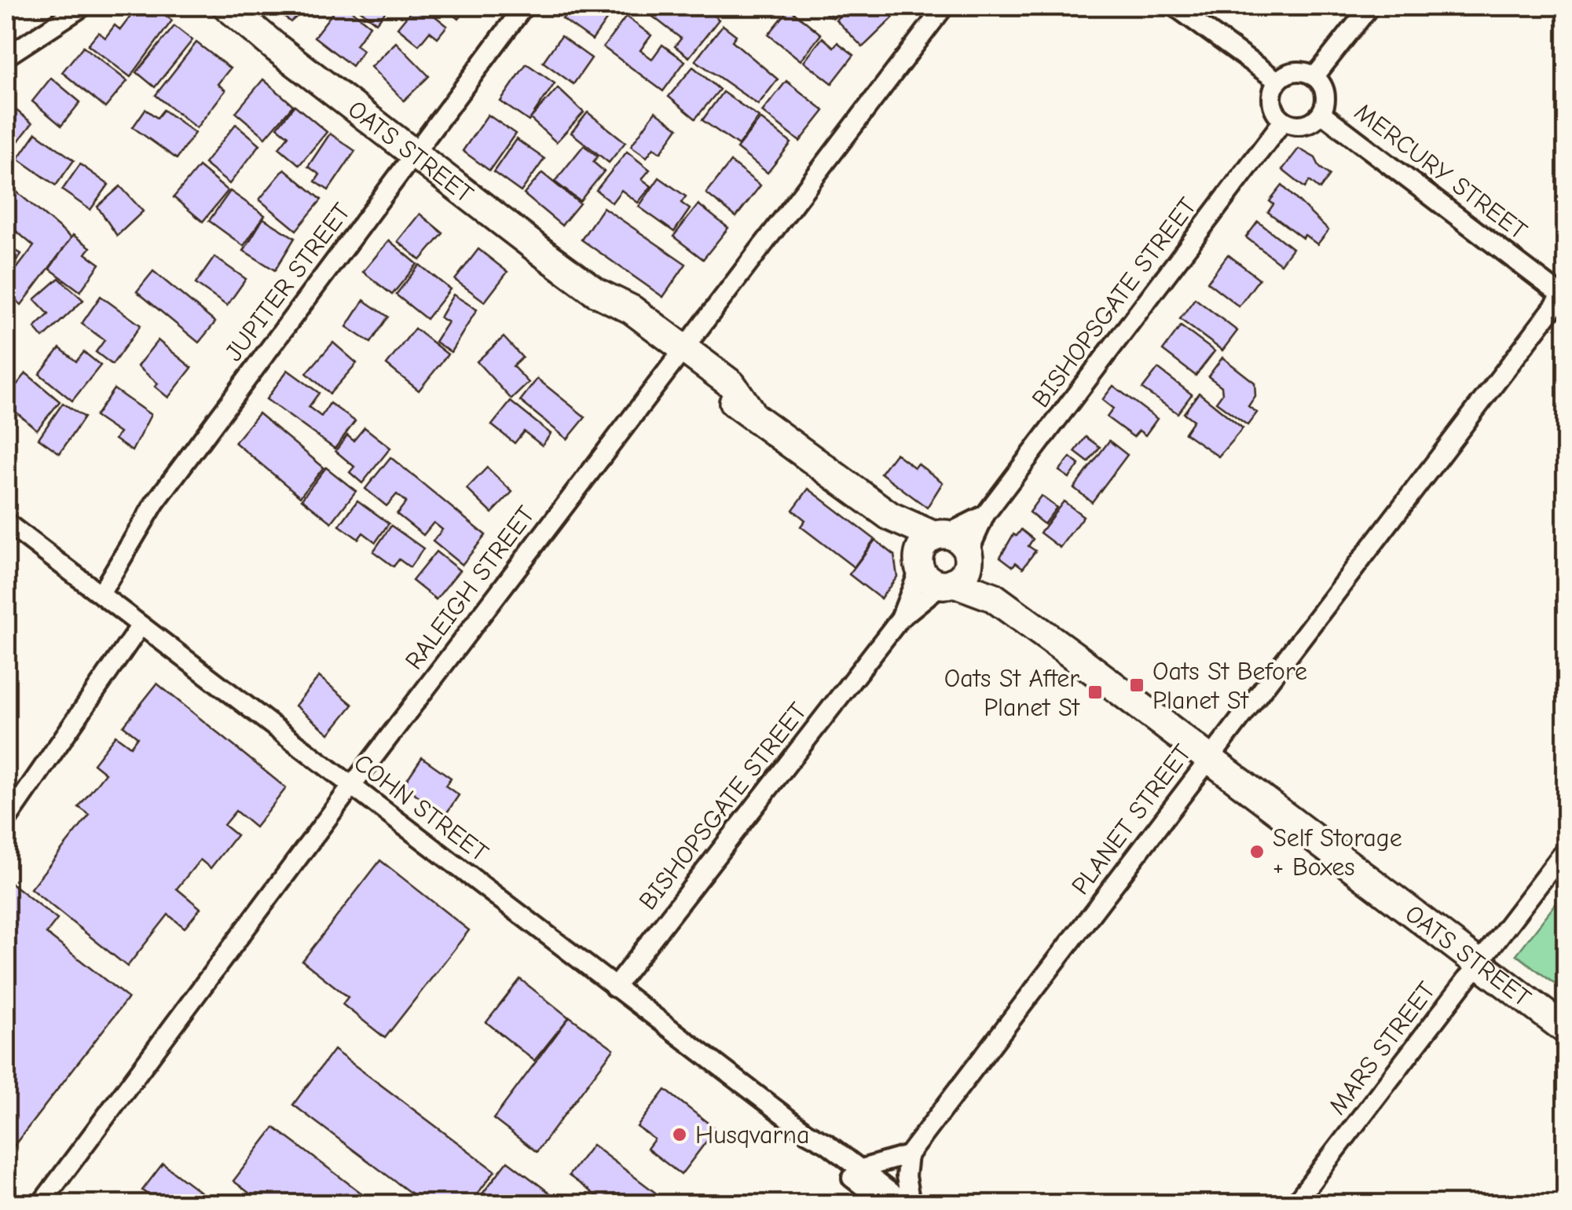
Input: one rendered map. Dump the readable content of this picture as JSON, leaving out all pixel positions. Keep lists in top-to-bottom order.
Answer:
{
  "streets": {
    "main road": ["OATS STREET"],
    "street": [
      "MERCURY STREET",
      "JUPITER STREET",
      "BISHOPSGATE STREET",
      "RALEIGH STREET",
      "COHN STREET",
      "PLANET STREET",
      "MARS STREET"
    ]
  },
  "crossings": [
    ["OATS STREET", "JUPITER STREET"],
    ["OATS STREET", "BISHOPSGATE STREET"],
    ["OATS STREET", "RALEIGH STREET"],
    ["OATS STREET", "PLANET STREET"],
    ["OATS STREET", "MARS STREET"],
    ["MERCURY STREET", "BISHOPSGATE STREET"],
    ["MERCURY STREET", "PLANET STREET"],
    ["JUPITER STREET", "COHN STREET"],
    ["BISHOPSGATE STREET", "COHN STREET"],
    ["RALEIGH STREET", "COHN STREET"]
  ],
  "places": {
    "transit": ["Oats St Before Planet St", "Oats St After Planet St"],
    "other": ["Self Storage + Boxes", "Husqvarna"]
  }
}
